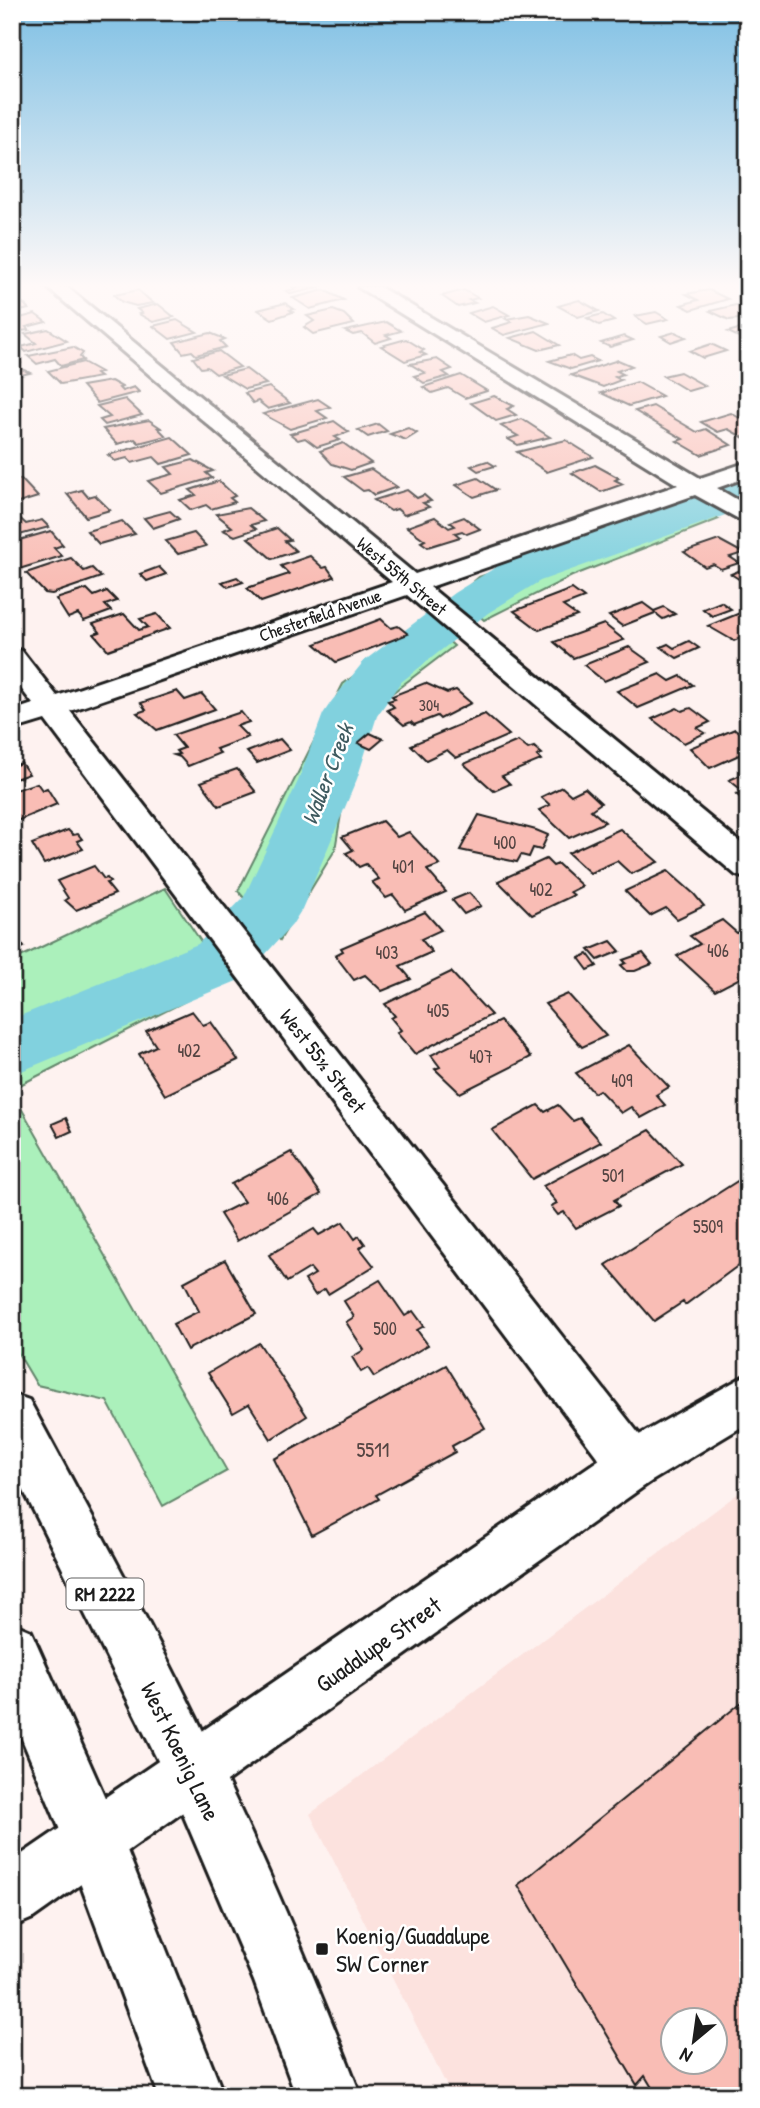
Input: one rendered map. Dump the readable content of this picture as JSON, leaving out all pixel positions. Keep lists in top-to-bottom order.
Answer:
{
  "streets": {
    "street": [
      "West 55th Street",
      "Chesterfield Avenue",
      "West 55½ Street",
      "RM 2222",
      "Guadalupe Street",
      "West Koenig Lane"
    ]
  },
  "crossings": [
    ["West 55th Street", "Chesterfield Avenue"],
    ["Chesterfield Avenue", "West 55½ Street"],
    ["West 55½ Street", "Guadalupe Street"],
    ["Guadalupe Street", "West Koenig Lane"]
  ],
  "water": ["Waller Creek"],
  "places": {
    "transit": ["Koenig/Guadalupe SW Corner"]
  },
  "house_numbers": [
    "304",
    "400",
    "401",
    "402",
    "406",
    "403",
    "405",
    "402",
    "407",
    "409",
    "501",
    "406",
    "5509",
    "500",
    "5511"
  ],
  "north": "bottom left"
}
